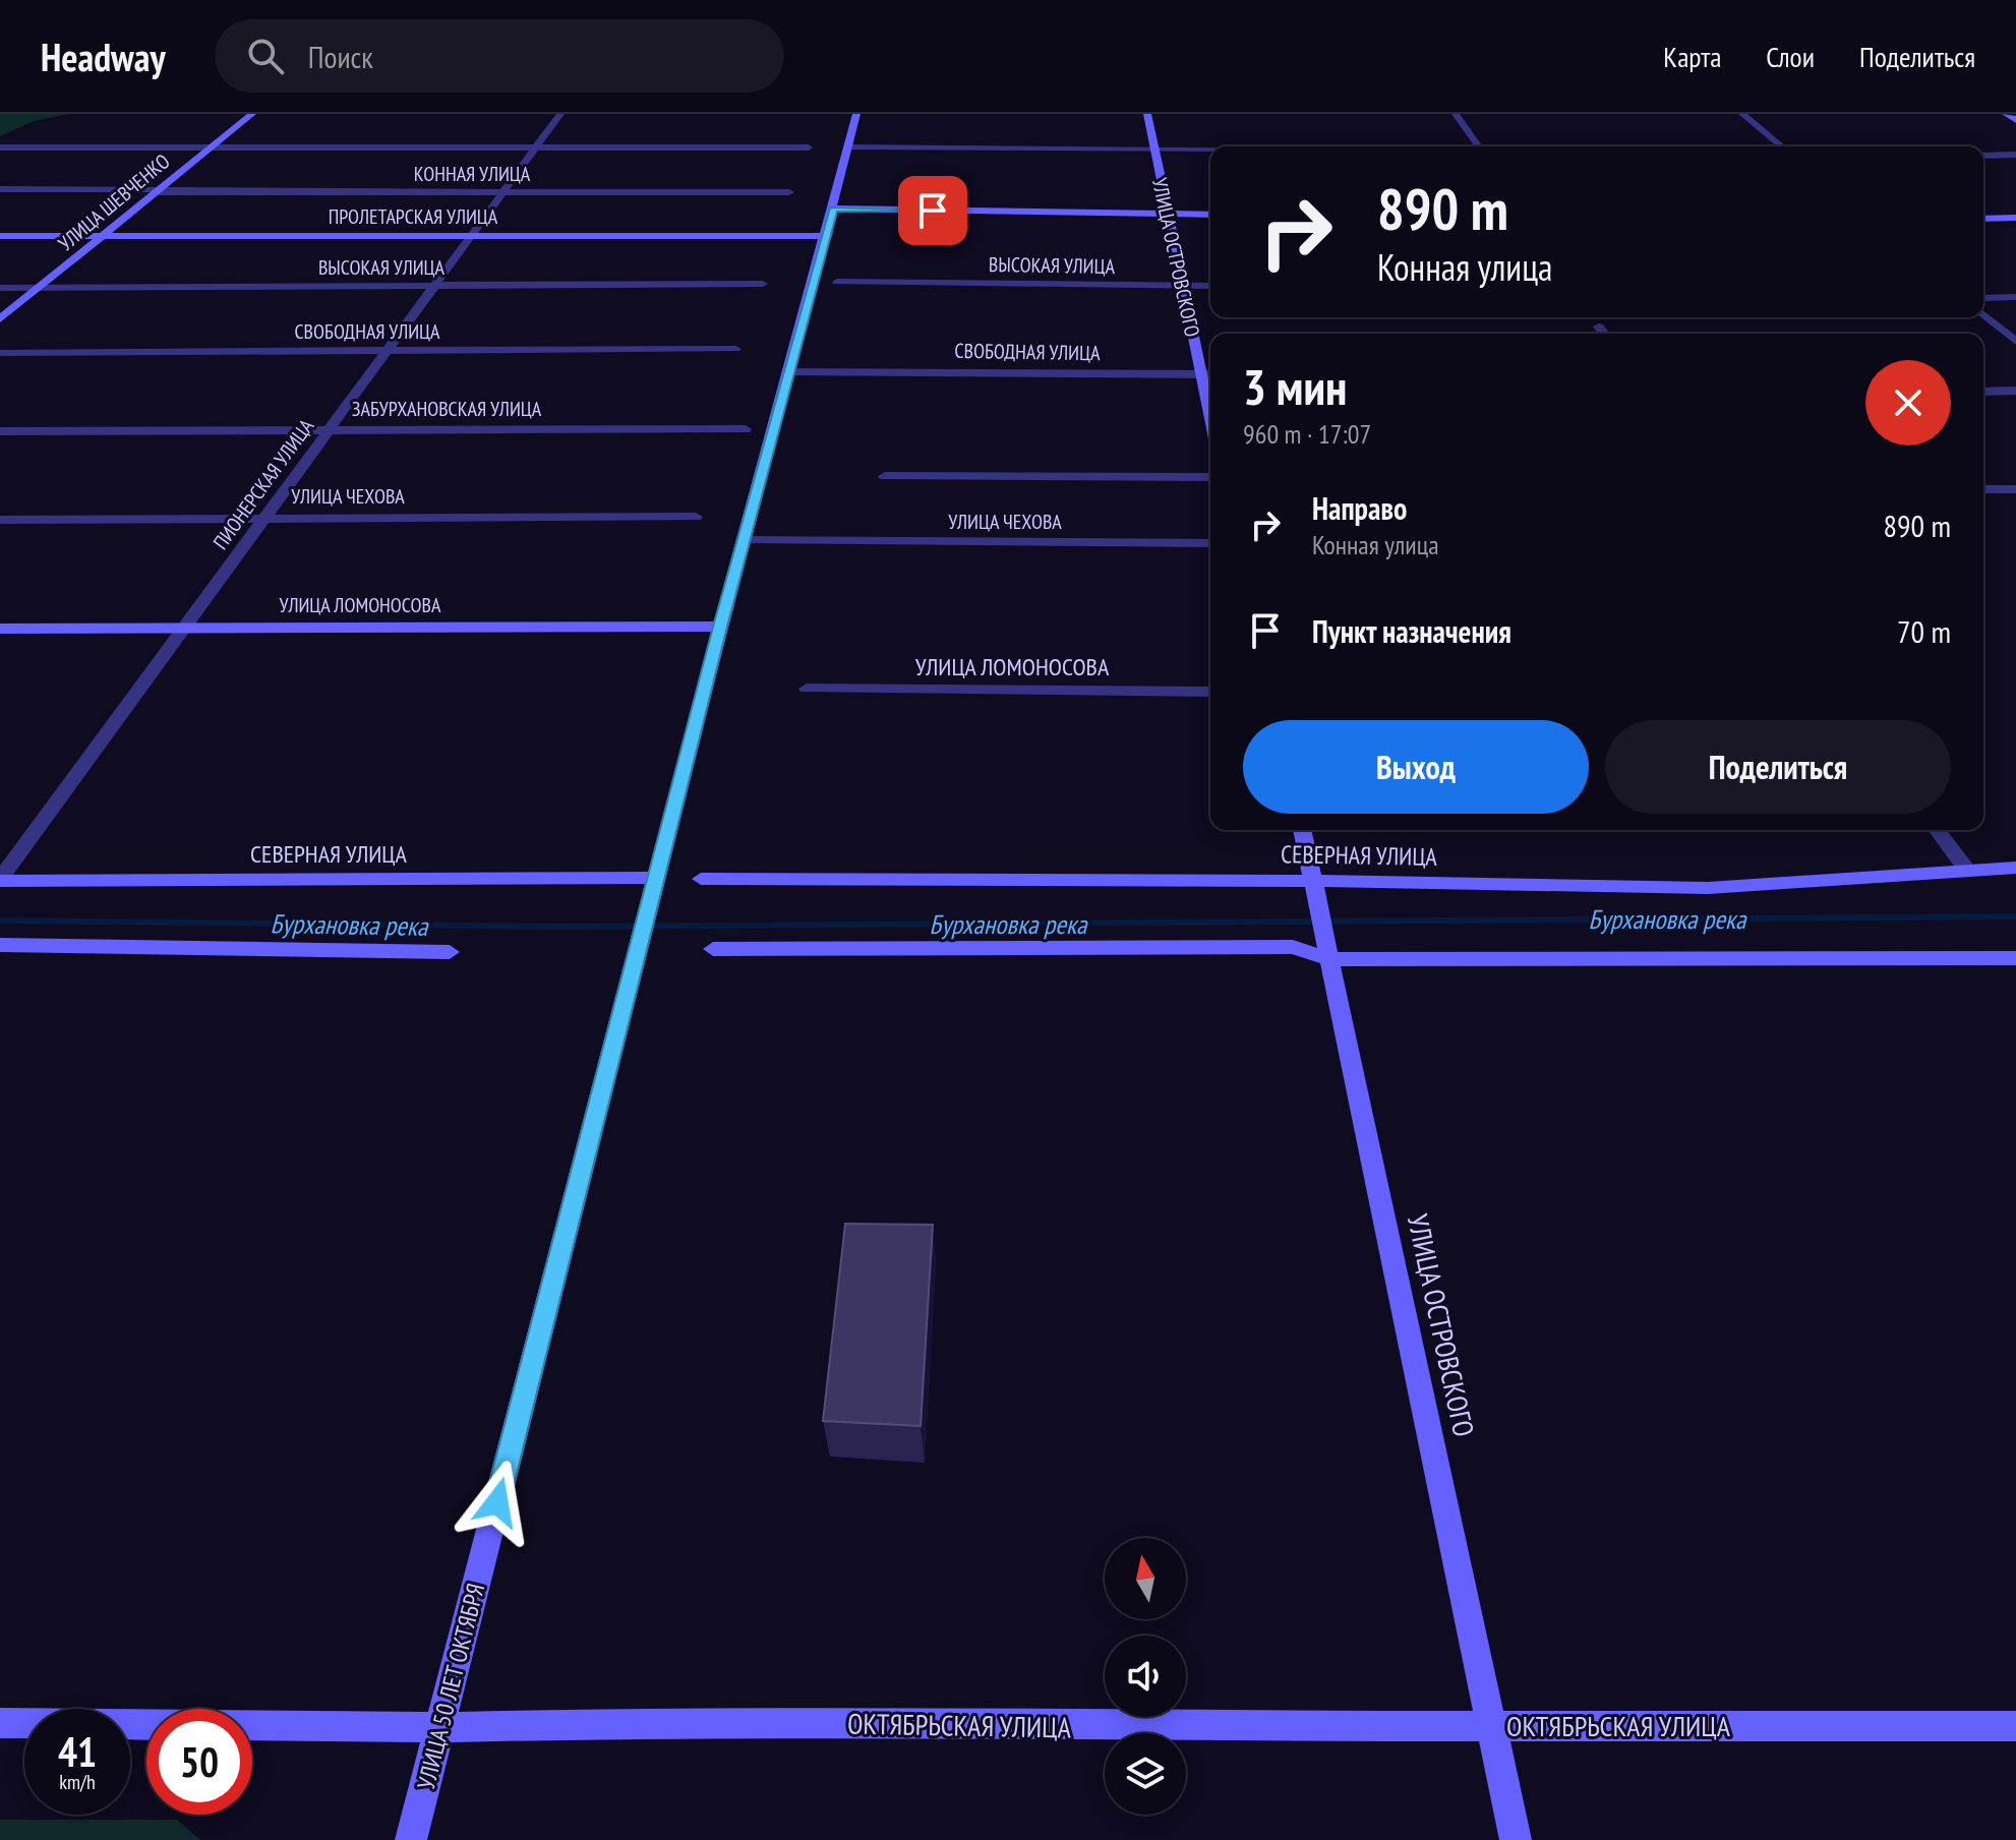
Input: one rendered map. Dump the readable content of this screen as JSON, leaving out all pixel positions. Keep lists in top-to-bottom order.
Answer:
{
  "streets": {
    "street": [
      "КОННАЯ УЛИЦА",
      "УЛИЦА ШЕВЧЕНКО",
      "ПРОЛЕТАРСКАЯ УЛИЦА",
      "УЛИЦА ОСТРОВСКОГО",
      "ВЫСОКАЯ УЛИЦА",
      "СВОБОДНАЯ УЛИЦА",
      "ЗАБУРХАНОВСКАЯ УЛИЦА",
      "ПИОНЕРСКАЯ УЛИЦА",
      "УЛИЦА ЧЕХОВА",
      "УЛИЦА ЛОМОНОСОВА",
      "СЕВЕРНАЯ УЛИЦА",
      "УЛИЦА 50 ЛЕТ ОКТЯБРЯ",
      "ОКТЯБРЬСКАЯ УЛИЦА"
    ]
  },
  "crossings": [
    ["КОННАЯ УЛИЦА", "УЛИЦА ШЕВЧЕНКО"],
    ["КОННАЯ УЛИЦА", "ПИОНЕРСКАЯ УЛИЦА"],
    ["УЛИЦА ШЕВЧЕНКО", "ПРОЛЕТАРСКАЯ УЛИЦА"],
    ["УЛИЦА ШЕВЧЕНКО", "ВЫСОКАЯ УЛИЦА"],
    ["ПРОЛЕТАРСКАЯ УЛИЦА", "ПИОНЕРСКАЯ УЛИЦА"],
    ["ПРОЛЕТАРСКАЯ УЛИЦА", "УЛИЦА 50 ЛЕТ ОКТЯБРЯ"],
    ["УЛИЦА ОСТРОВСКОГО", "ВЫСОКАЯ УЛИЦА"],
    ["УЛИЦА ОСТРОВСКОГО", "СВОБОДНАЯ УЛИЦА"],
    ["УЛИЦА ОСТРОВСКОГО", "СЕВЕРНАЯ УЛИЦА"],
    ["УЛИЦА ОСТРОВСКОГО", "ОКТЯБРЬСКАЯ УЛИЦА"],
    ["ВЫСОКАЯ УЛИЦА", "ПИОНЕРСКАЯ УЛИЦА"],
    ["СВОБОДНАЯ УЛИЦА", "ПИОНЕРСКАЯ УЛИЦА"],
    ["СВОБОДНАЯ УЛИЦА", "УЛИЦА 50 ЛЕТ ОКТЯБРЯ"],
    ["ЗАБУРХАНОВСКАЯ УЛИЦА", "ПИОНЕРСКАЯ УЛИЦА"],
    ["ПИОНЕРСКАЯ УЛИЦА", "УЛИЦА ЧЕХОВА"],
    ["ПИОНЕРСКАЯ УЛИЦА", "УЛИЦА ЛОМОНОСОВА"],
    ["ПИОНЕРСКАЯ УЛИЦА", "СЕВЕРНАЯ УЛИЦА"],
    ["УЛИЦА ЧЕХОВА", "УЛИЦА 50 ЛЕТ ОКТЯБРЯ"],
    ["УЛИЦА ЛОМОНОСОВА", "УЛИЦА 50 ЛЕТ ОКТЯБРЯ"],
    ["СЕВЕРНАЯ УЛИЦА", "УЛИЦА 50 ЛЕТ ОКТЯБРЯ"],
    ["УЛИЦА 50 ЛЕТ ОКТЯБРЯ", "ОКТЯБРЬСКАЯ УЛИЦА"]
  ],
  "water": ["Бурхановка река"],
  "north": "top",
  "page": {
    "header": "Headway",
    "search": "Поиск",
    "nav": ["Карта", "Слои", "Поделиться"],
    "turn": ["890 m", "Конная улица"],
    "heading": ["3 мин", "960 m · 17:07"],
    "list": [
      {
        "name": "Направо",
        "note": "Конная улица",
        "value": "890 m"
      },
      {
        "name": "Пункт назначения",
        "value": "70 m"
      }
    ],
    "buttons": ["Выход", "Поделиться"],
    "speed": "41 km/h",
    "limit": "50"
  }
}
